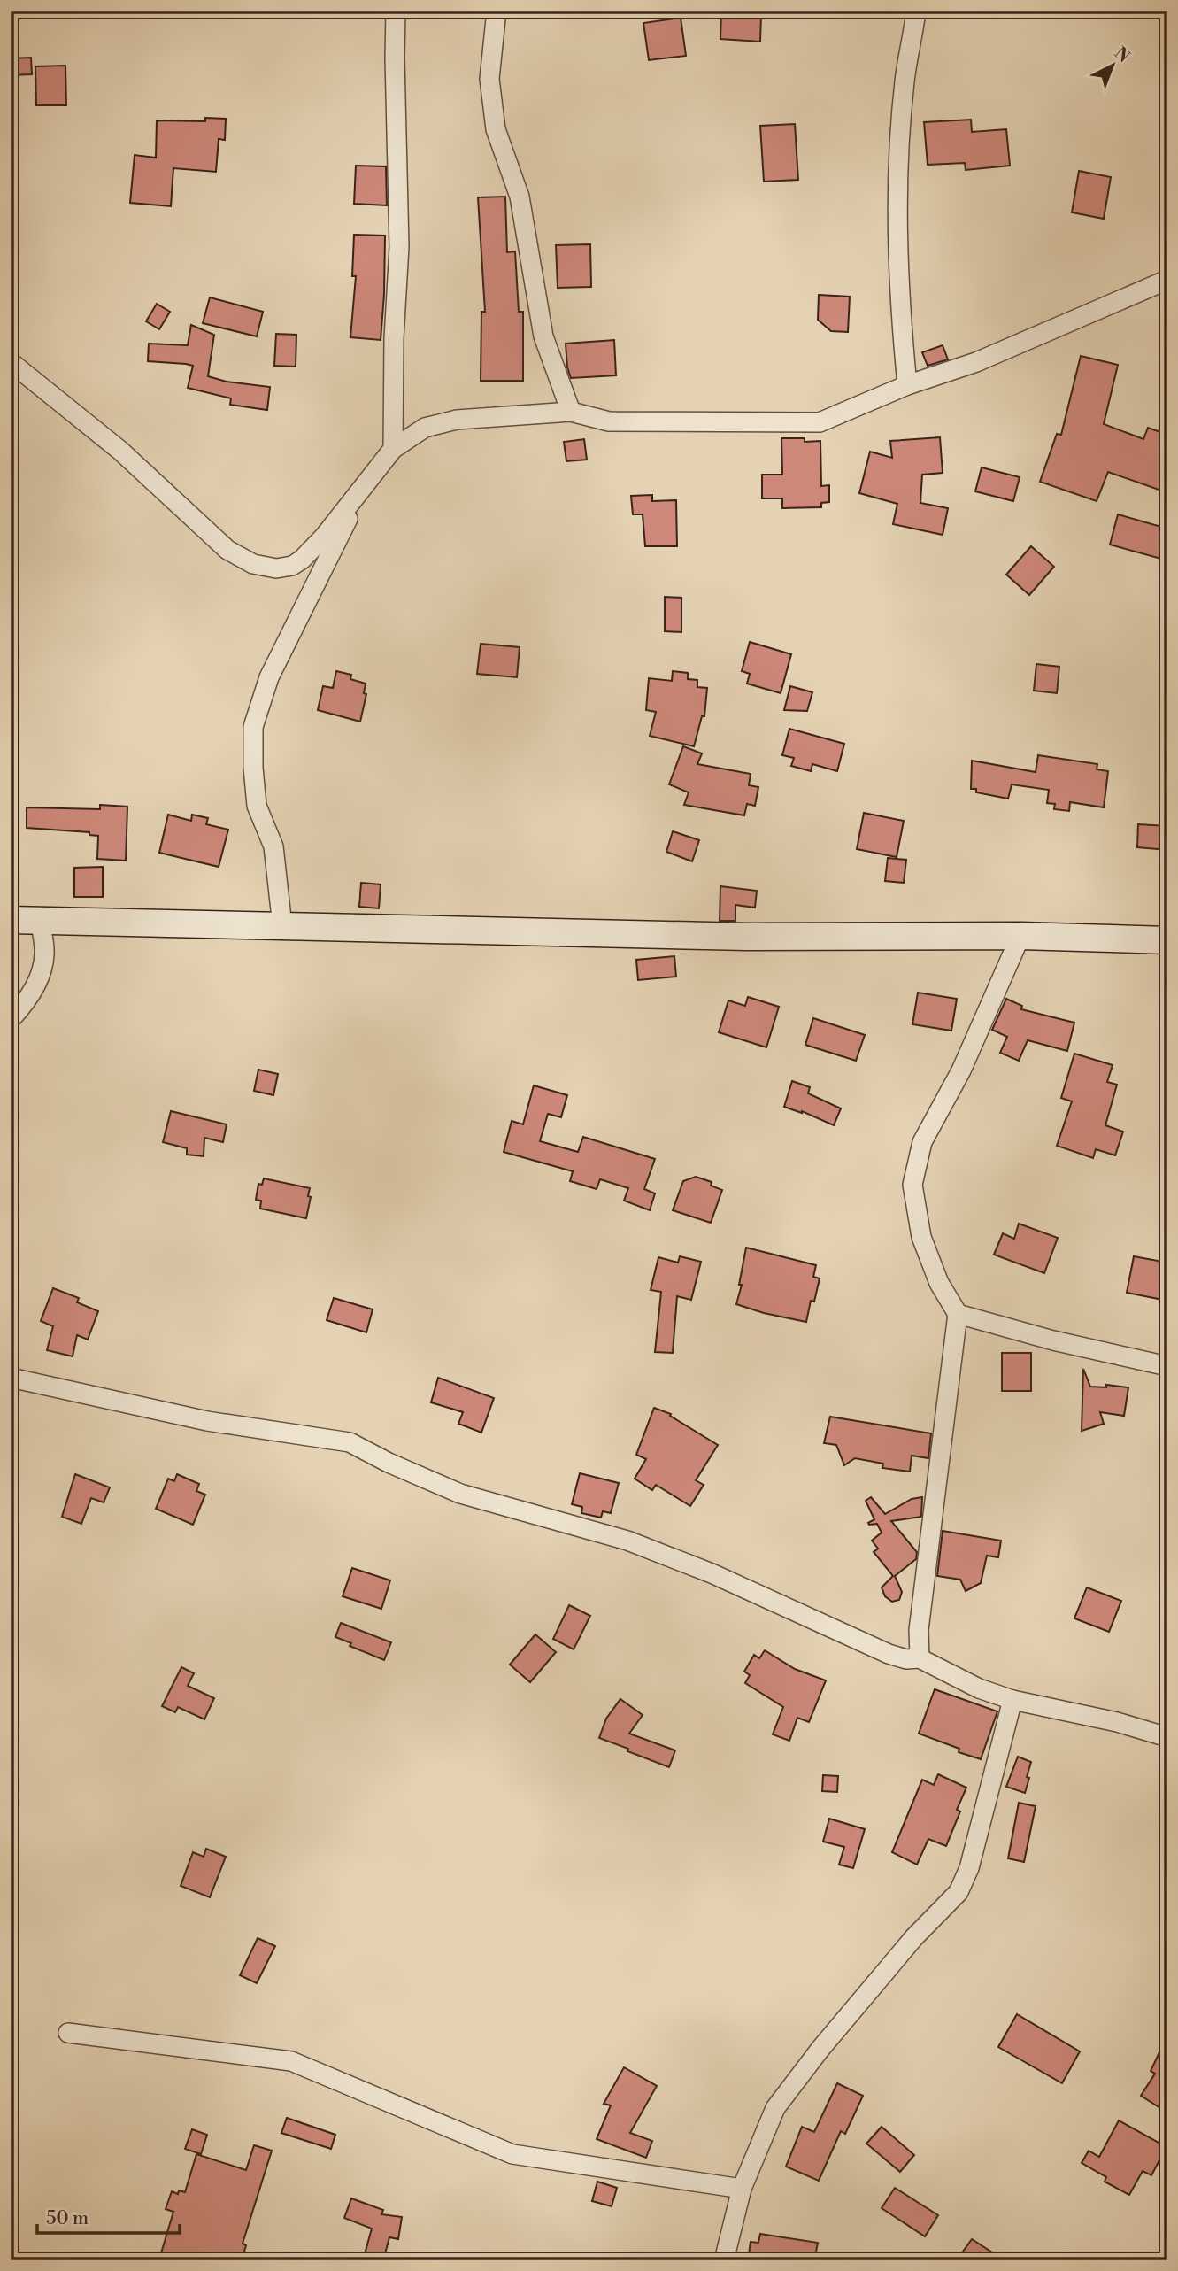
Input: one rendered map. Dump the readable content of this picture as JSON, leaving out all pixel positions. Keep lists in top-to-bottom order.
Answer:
{
  "scale_bar": "50 m",
  "north": "top right"
}
